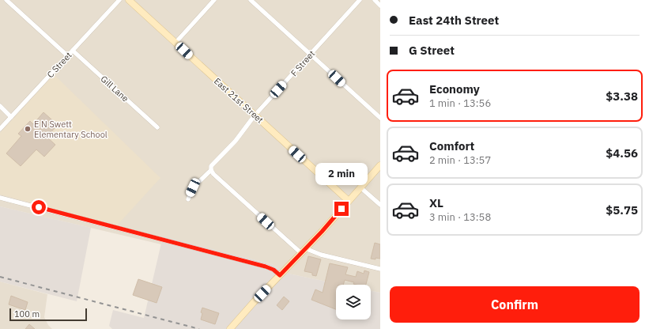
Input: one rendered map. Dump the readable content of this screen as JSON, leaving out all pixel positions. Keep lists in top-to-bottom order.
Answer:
{
  "streets": {
    "main road": ["East 21st Street"],
    "street": ["F Street", "C Street", "Gill Lane"]
  },
  "crossings": [
    ["F Street", "East 21st Street"],
    ["C Street", "Gill Lane"]
  ],
  "places": ["E N Swett Elementary School"],
  "scale_bar": "100 m",
  "page": {
    "banner": ["East 24th Street", "G Street"],
    "list": [
      {
        "name": "Economy",
        "note": "1 min · 13:56",
        "value": "$3.38"
      },
      {
        "name": "Comfort",
        "note": "2 min · 13:57",
        "value": "$4.56"
      },
      {
        "name": "XL",
        "note": "3 min · 13:58",
        "value": "$5.75"
      }
    ],
    "bubble": "2 min",
    "buttons": "Confirm",
    "scale": "100 m"
  }
}
